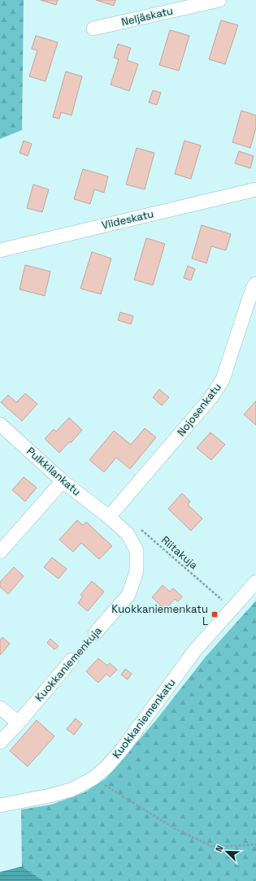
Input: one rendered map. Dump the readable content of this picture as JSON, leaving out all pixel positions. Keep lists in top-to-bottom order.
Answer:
{
  "streets": {
    "street": [
      "Neljäskatu",
      "Viideskatu",
      "Nojosenkatu",
      "Pulkkilankatu",
      "Kuokkaniemenkuja",
      "Kuokkaniemenkatu"
    ],
    "path": ["Riitakuja"]
  },
  "crossings": [
    ["Nojosenkatu", "Pulkkilankatu"],
    ["Nojosenkatu", "Kuokkaniemenkuja"],
    ["Pulkkilankatu", "Kuokkaniemenkuja"],
    ["Riitakuja", "Kuokkaniemenkatu"]
  ],
  "places": {
    "transit": ["Kuokkaniemenkatu L"]
  },
  "north": "top left"
}
